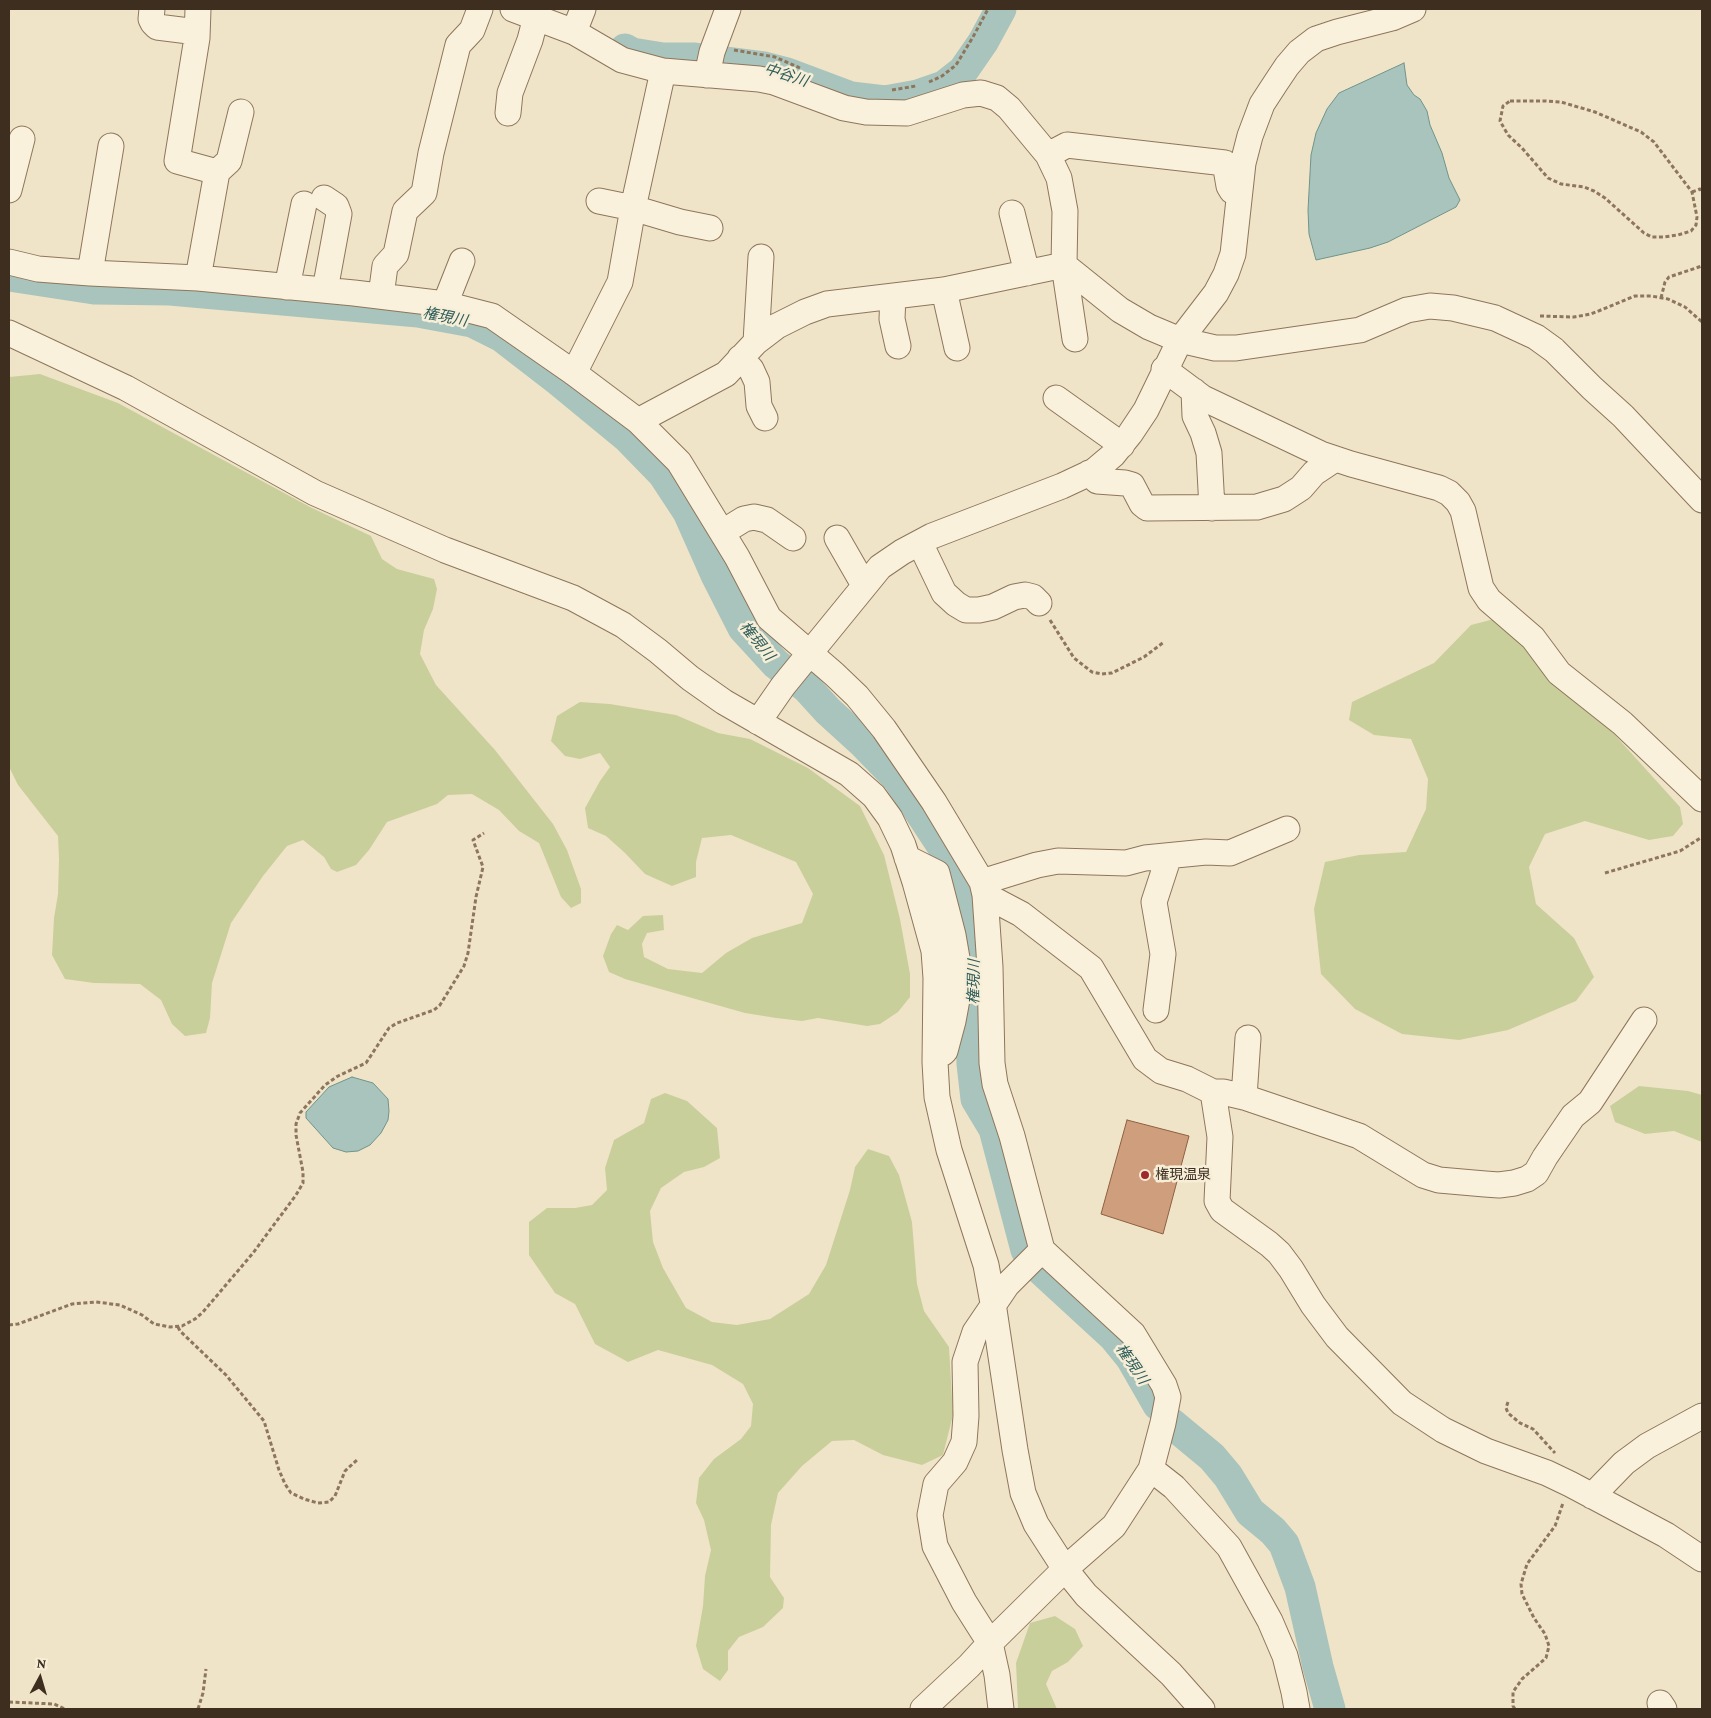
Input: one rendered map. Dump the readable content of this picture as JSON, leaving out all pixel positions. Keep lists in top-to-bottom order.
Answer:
{
  "water": ["中谷川", "権現川"],
  "places": ["権現温泉"],
  "north": "top"
}
